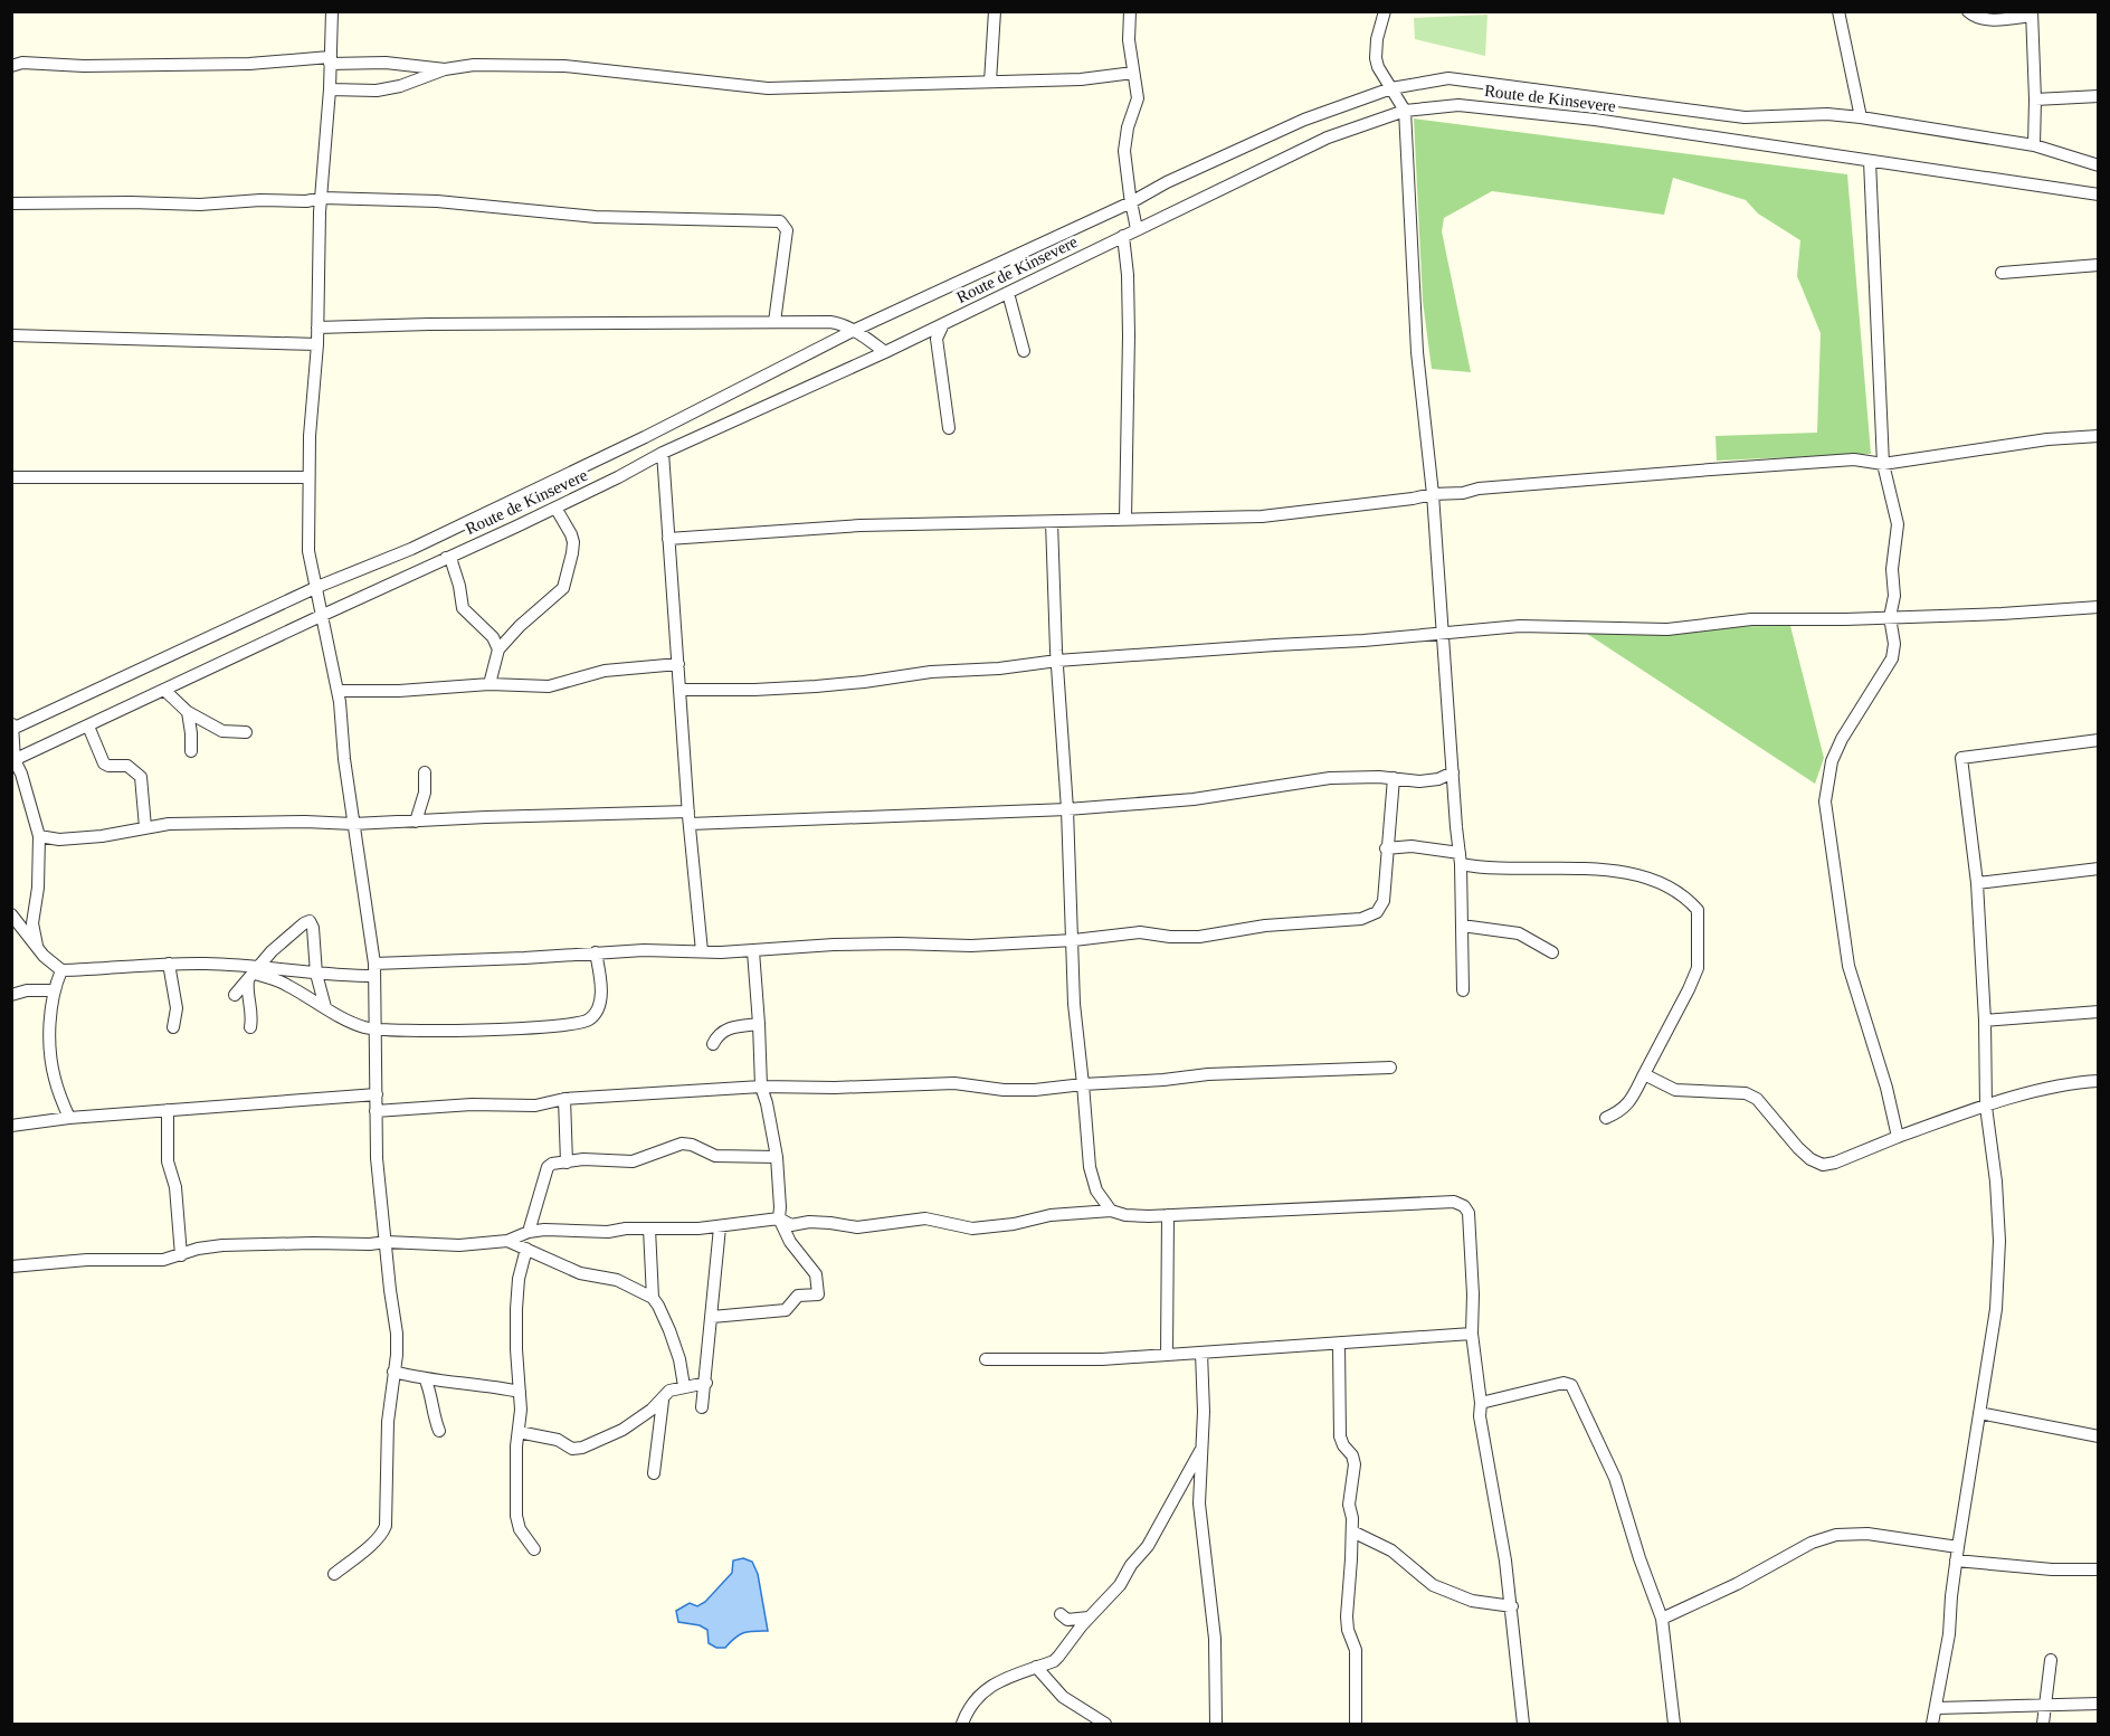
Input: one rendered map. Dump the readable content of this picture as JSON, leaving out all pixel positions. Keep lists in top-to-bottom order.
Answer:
{
  "streets": {
    "street": ["Route de Kinsevere"]
  }
}
